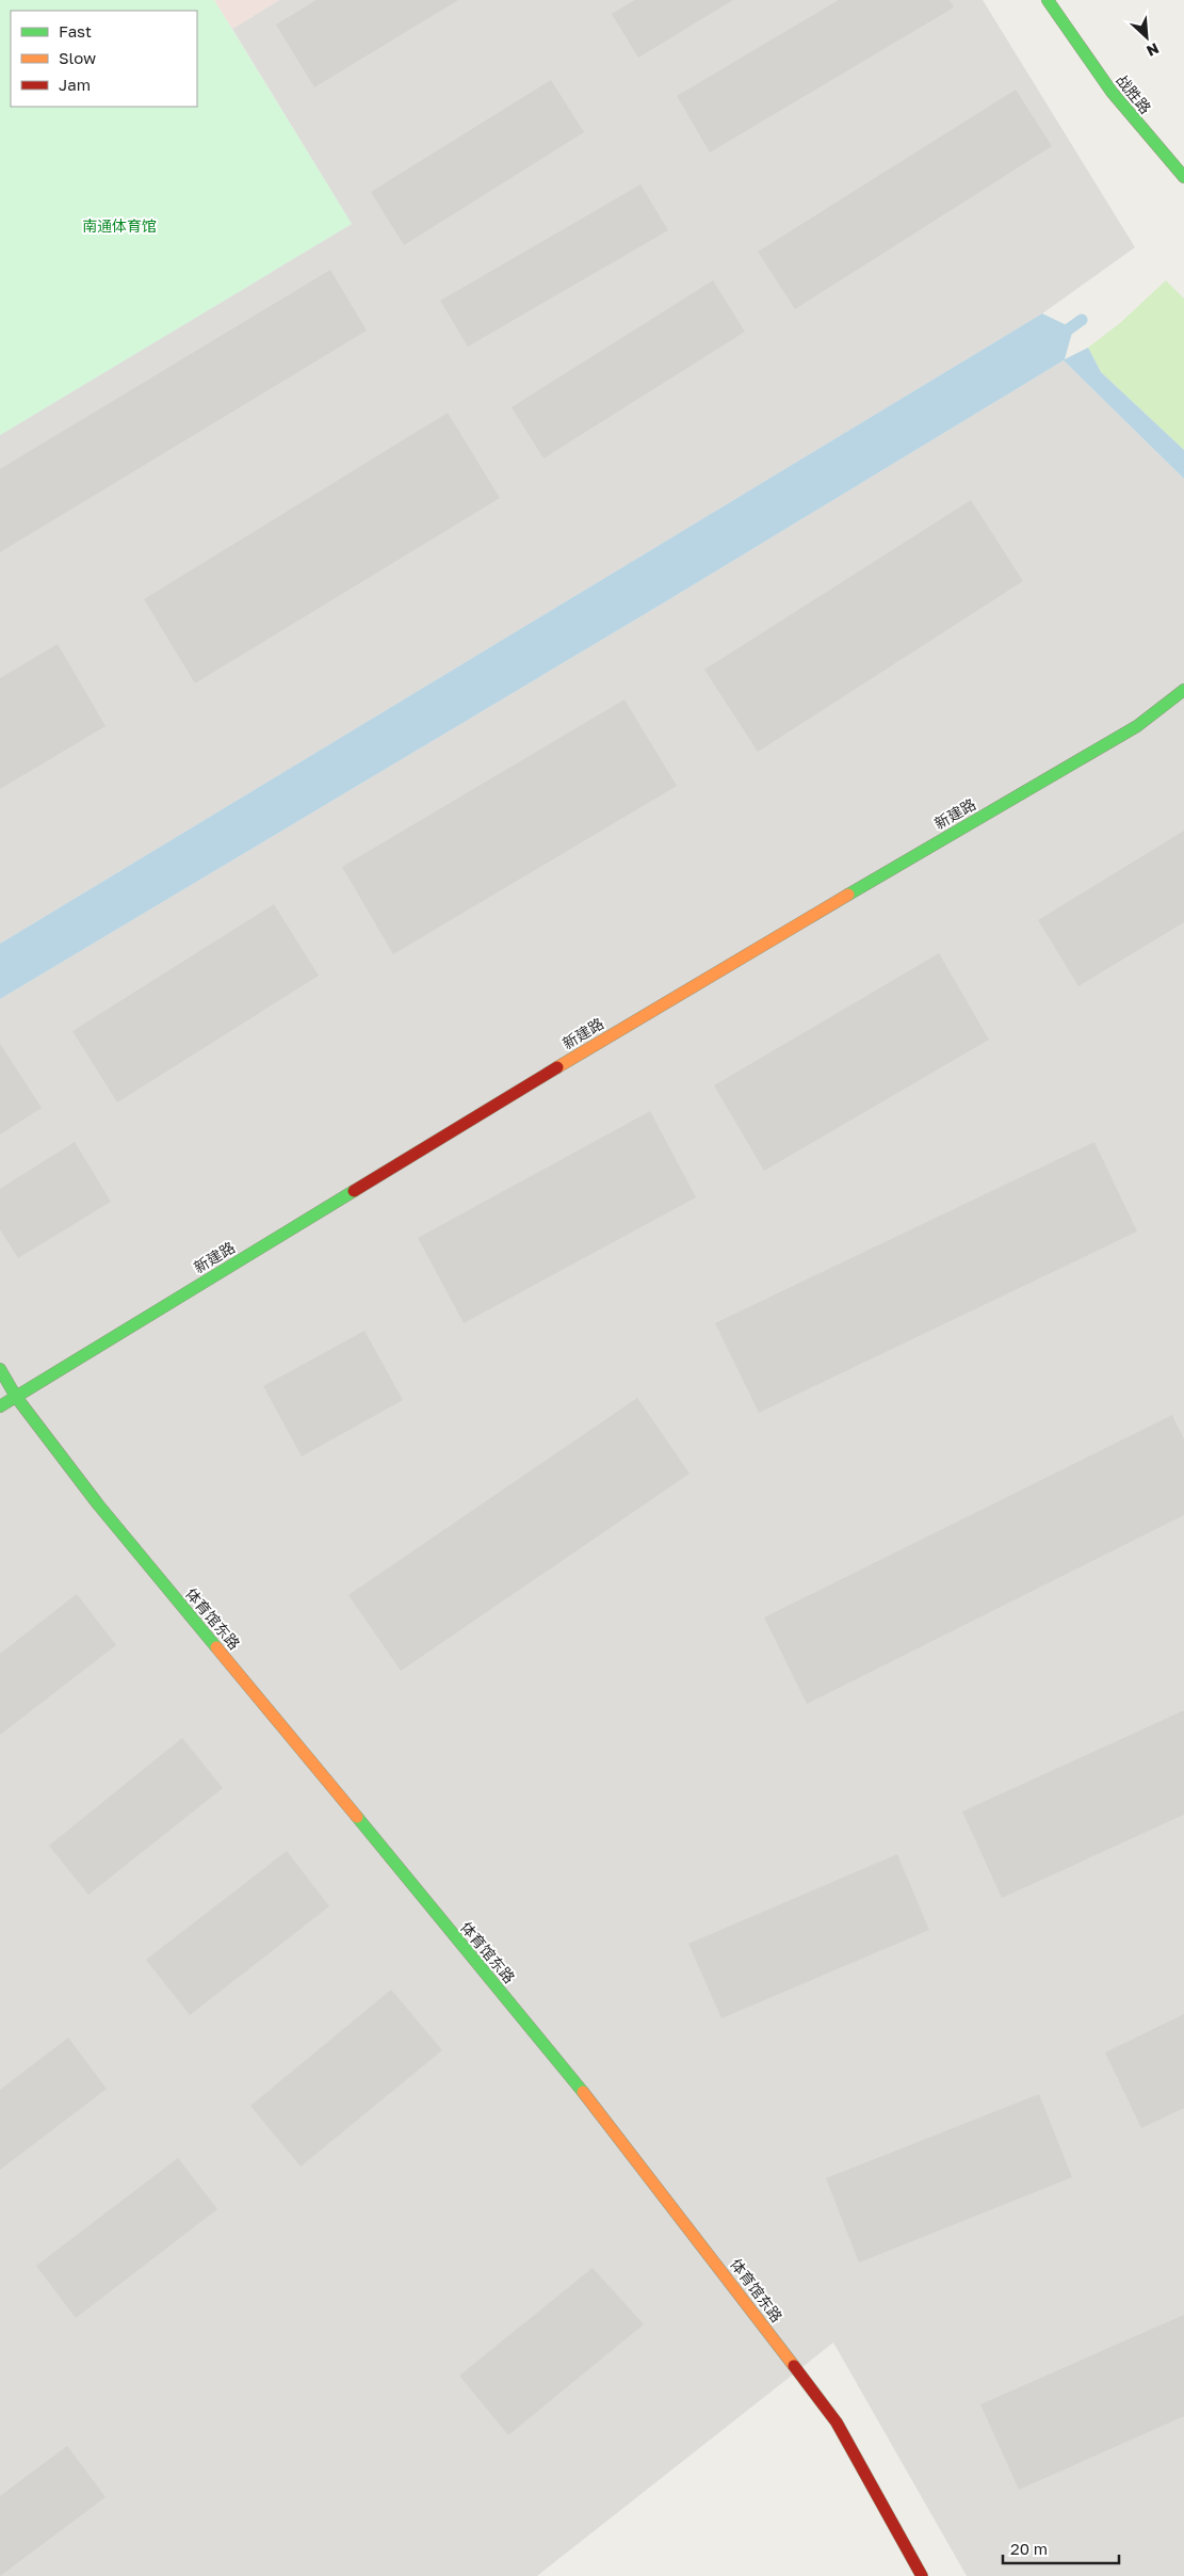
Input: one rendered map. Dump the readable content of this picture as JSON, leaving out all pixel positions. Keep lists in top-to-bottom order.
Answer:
{
  "streets": {
    "street": ["战胜路", "新建路", "体育馆东路"]
  },
  "crossings": [
    ["新建路", "体育馆东路"]
  ],
  "parks": ["南通体育馆"],
  "legend": ["Fast", "Slow", "Jam"],
  "scale_bar": "20 m",
  "north": "bottom right"
}
